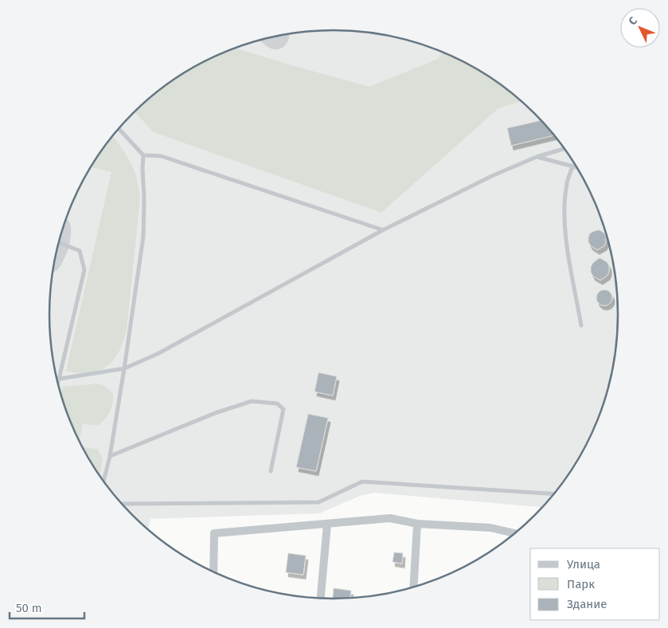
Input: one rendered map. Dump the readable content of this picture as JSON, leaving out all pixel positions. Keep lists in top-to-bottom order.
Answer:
{
  "legend": ["Улица", "Парк", "Здание"],
  "scale_bar": "50 m",
  "north": "top left"
}
